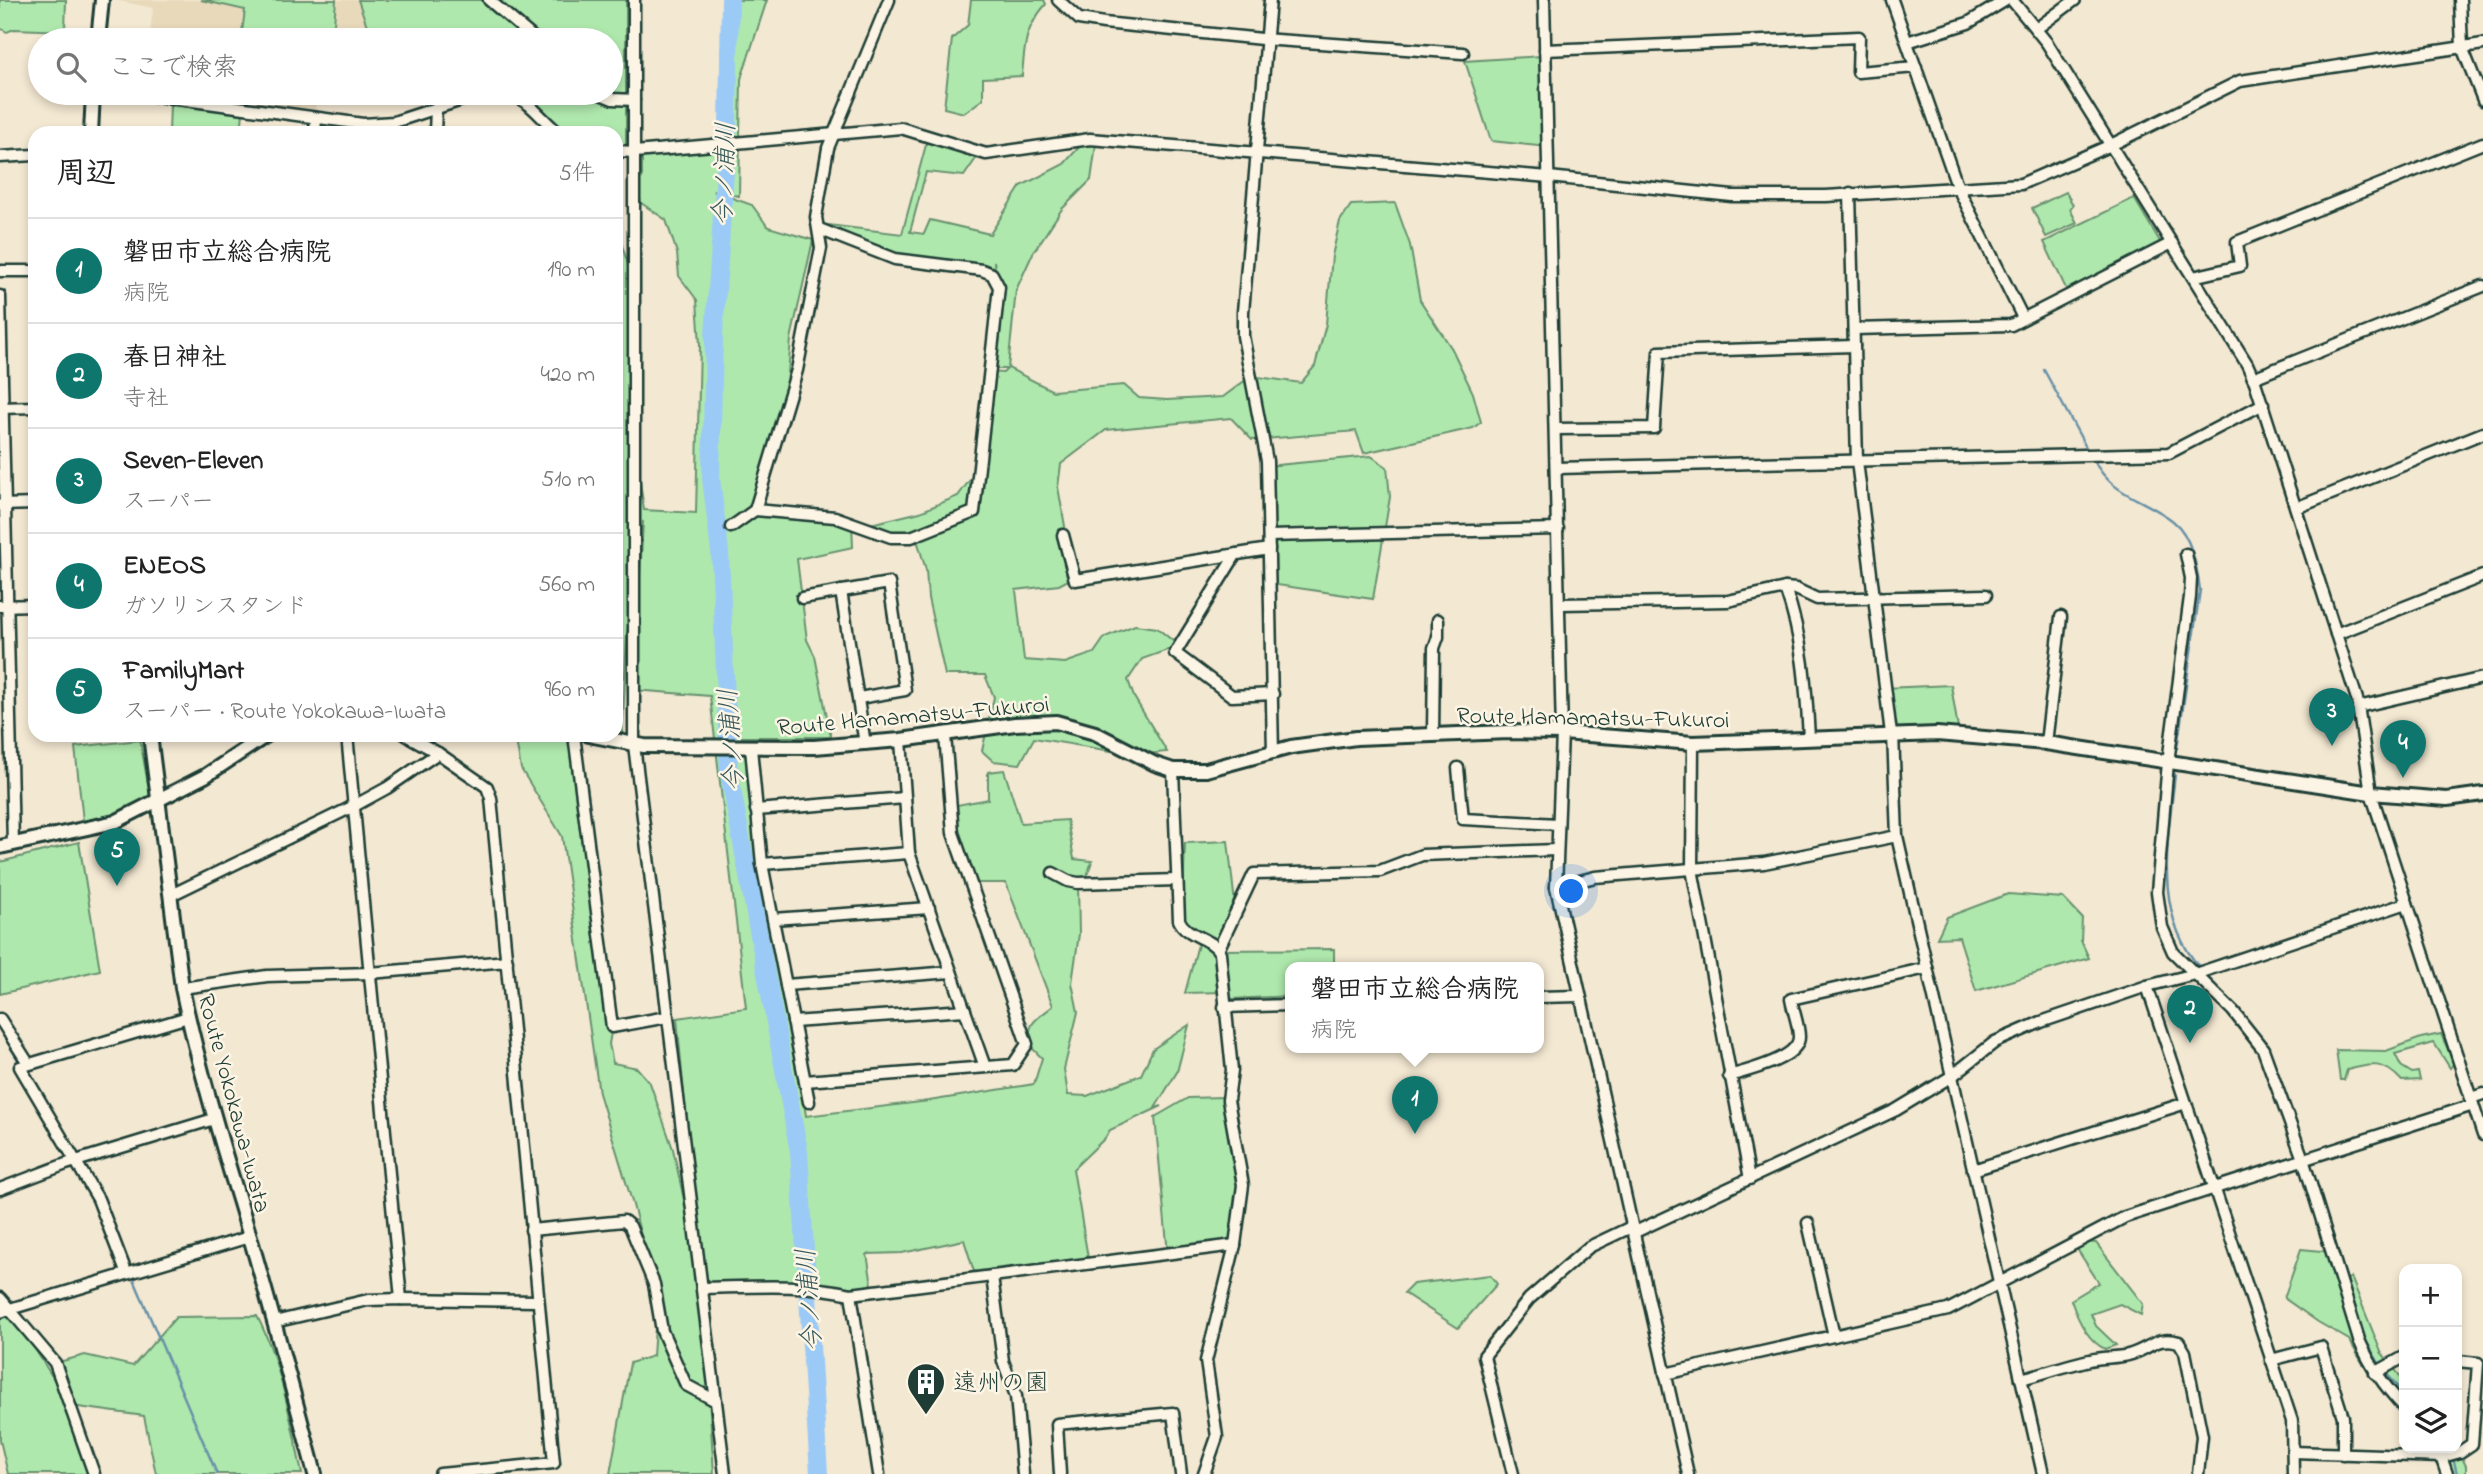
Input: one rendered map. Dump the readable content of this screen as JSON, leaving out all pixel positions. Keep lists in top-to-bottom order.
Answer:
{
  "streets": {
    "main road": ["Route Hamamatsu-Fukuroi", "Route Yokokawa-Iwata"]
  },
  "water": ["今ノ浦川"],
  "places": {
    "building": ["遠州の園"]
  },
  "page": {
    "search": "ここで検索",
    "heading": ["周辺", "5件"],
    "list": [
      {
        "mark": "1",
        "name": "磐田市立総合病院",
        "note": "病院",
        "value": "190 m"
      },
      {
        "mark": "2",
        "name": "春日神社",
        "note": "寺社",
        "value": "420 m"
      },
      {
        "mark": "3",
        "name": "Seven-Eleven",
        "note": "スーパー",
        "value": "510 m"
      },
      {
        "mark": "4",
        "name": "ENEOS",
        "note": "ガソリンスタンド",
        "value": "560 m"
      },
      {
        "mark": "5",
        "name": "FamilyMart",
        "note": "スーパー · Route Yokokawa-Iwata",
        "value": "960 m"
      }
    ],
    "pins": [
      "3",
      "4",
      "5",
      "2",
      "1"
    ],
    "popup": ["磐田市立総合病院", "病院"],
    "map_buttons": ["+", "−"]
  }
}
